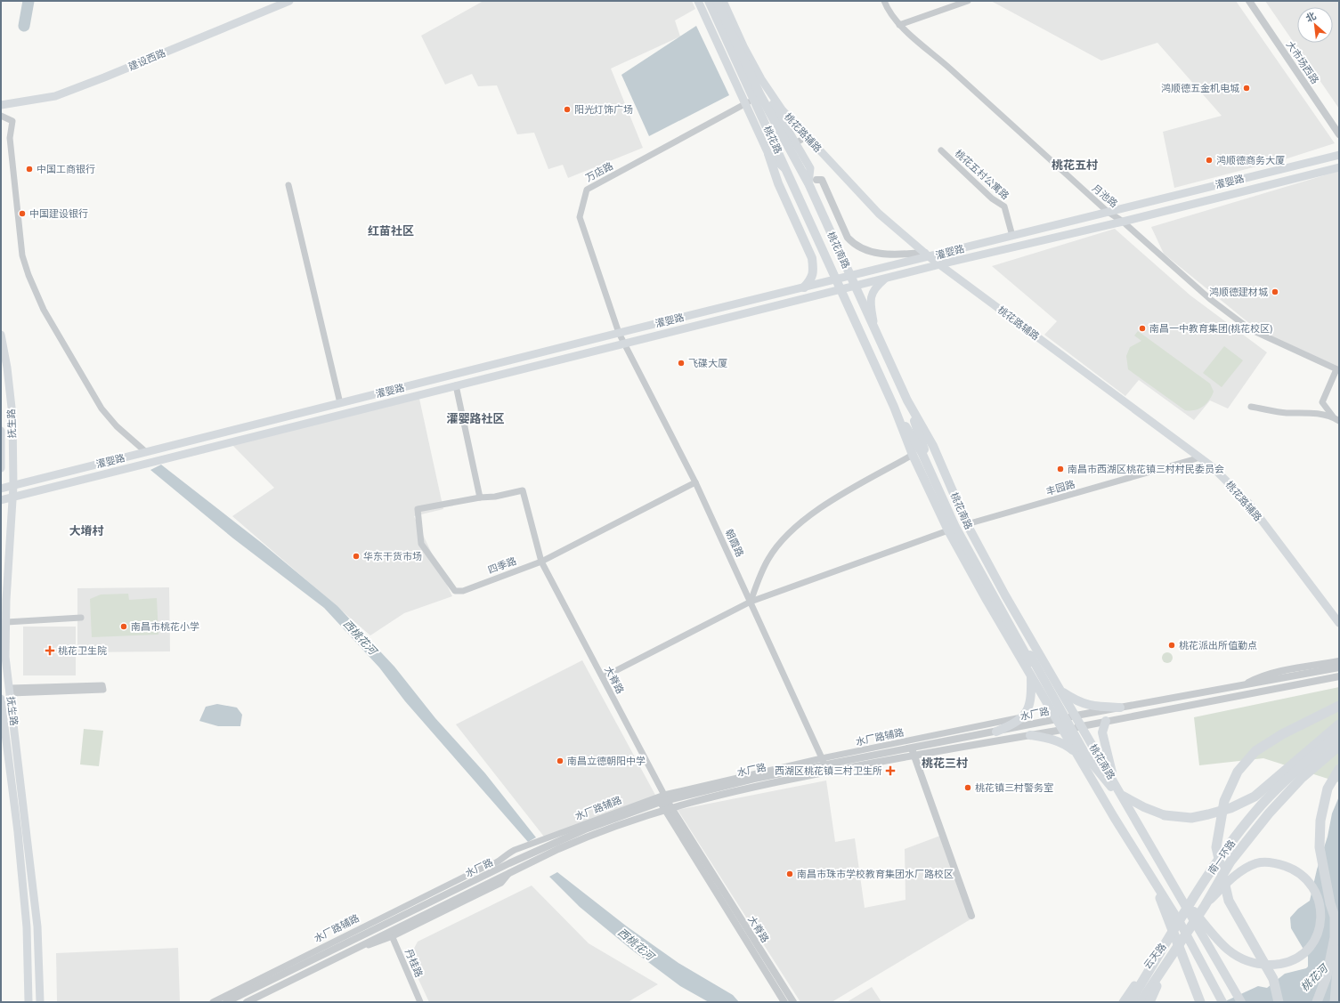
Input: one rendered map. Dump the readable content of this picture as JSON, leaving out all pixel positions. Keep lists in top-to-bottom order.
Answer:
{
  "streets": {
    "highway": ["南一环路"],
    "main road": [
      "建设西路",
      "桃花路辅路",
      "桃花路",
      "灌婴路",
      "桃花南路",
      "抚生路",
      "云天路"
    ],
    "street": [
      "大市场西路",
      "万店路",
      "桃花五村公寓路",
      "月池路",
      "丰园路",
      "朝霞路",
      "四季路",
      "大脊路",
      "水厂路",
      "水厂路辅路",
      "丹桂路"
    ]
  },
  "crossings": [
    ["桃花路辅路", "灌婴路"],
    ["桃花路辅路", "丰园路"],
    ["桃花路", "万店路"],
    ["桃花路", "灌婴路"],
    ["桃花路", "桃花南路"],
    ["万店路", "灌婴路"],
    ["万店路", "朝霞路"],
    ["桃花五村公寓路", "灌婴路"],
    ["灌婴路", "月池路"],
    ["灌婴路", "桃花南路"],
    ["灌婴路", "抚生路"],
    ["灌婴路", "朝霞路"],
    ["桃花南路", "丰园路"],
    ["桃花南路", "水厂路"],
    ["桃花南路", "云天路"],
    ["朝霞路", "四季路"],
    ["朝霞路", "水厂路"],
    ["朝霞路", "水厂路辅路"],
    ["四季路", "大脊路"],
    ["大脊路", "水厂路"],
    ["大脊路", "水厂路辅路"],
    ["水厂路", "水厂路辅路"],
    ["水厂路", "丹桂路"],
    ["南一环路", "云天路"]
  ],
  "districts": [
    "桃花五村",
    "红苗社区",
    "灌婴路社区",
    "大塉村",
    "桃花三村"
  ],
  "water": ["西桃花河", "桃花河"],
  "places": {
    "other": [
      "鸿顺德五金机电城",
      "阳光灯饰广场",
      "鸿顺德商务大厦",
      "中国工商银行",
      "中国建设银行",
      "鸿顺德建材城",
      "南昌一中教育集团(桃花校区)",
      "飞碟大厦",
      "南昌市西湖区桃花镇三村村民委员会",
      "华东干货市场",
      "南昌市桃花小学",
      "桃花派出所值勤点",
      "南昌立德朝阳中学",
      "桃花镇三村警务室",
      "南昌市珠市学校教育集团水厂路校区"
    ],
    "health": ["桃花卫生院", "西湖区桃花镇三村卫生所"]
  },
  "north": "top left"
}
